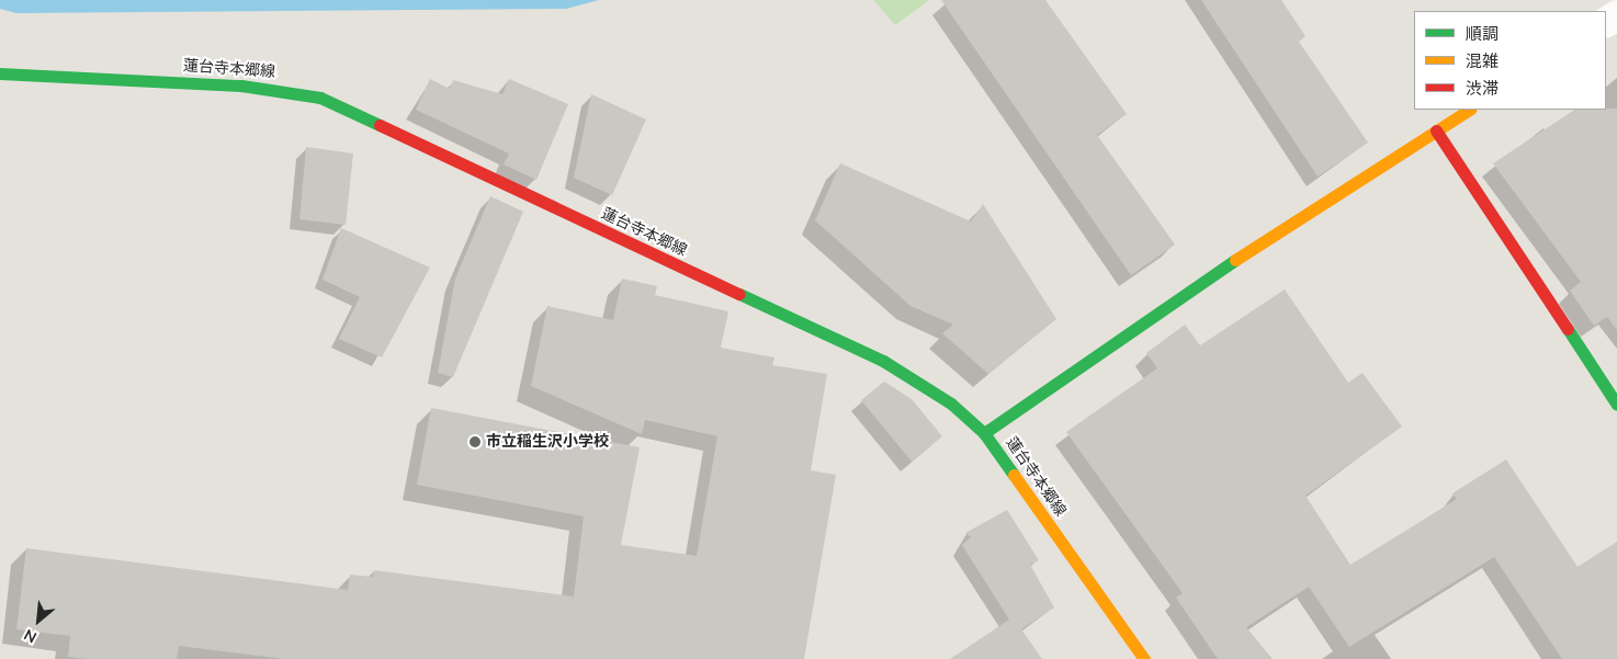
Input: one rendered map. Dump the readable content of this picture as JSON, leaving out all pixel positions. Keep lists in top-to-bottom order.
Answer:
{
  "streets": {
    "main road": ["蓮台寺本郷線"]
  },
  "places": ["市立稲生沢小学校"],
  "legend": ["順調", "混雑", "渋滞"],
  "north": "bottom left"
}
